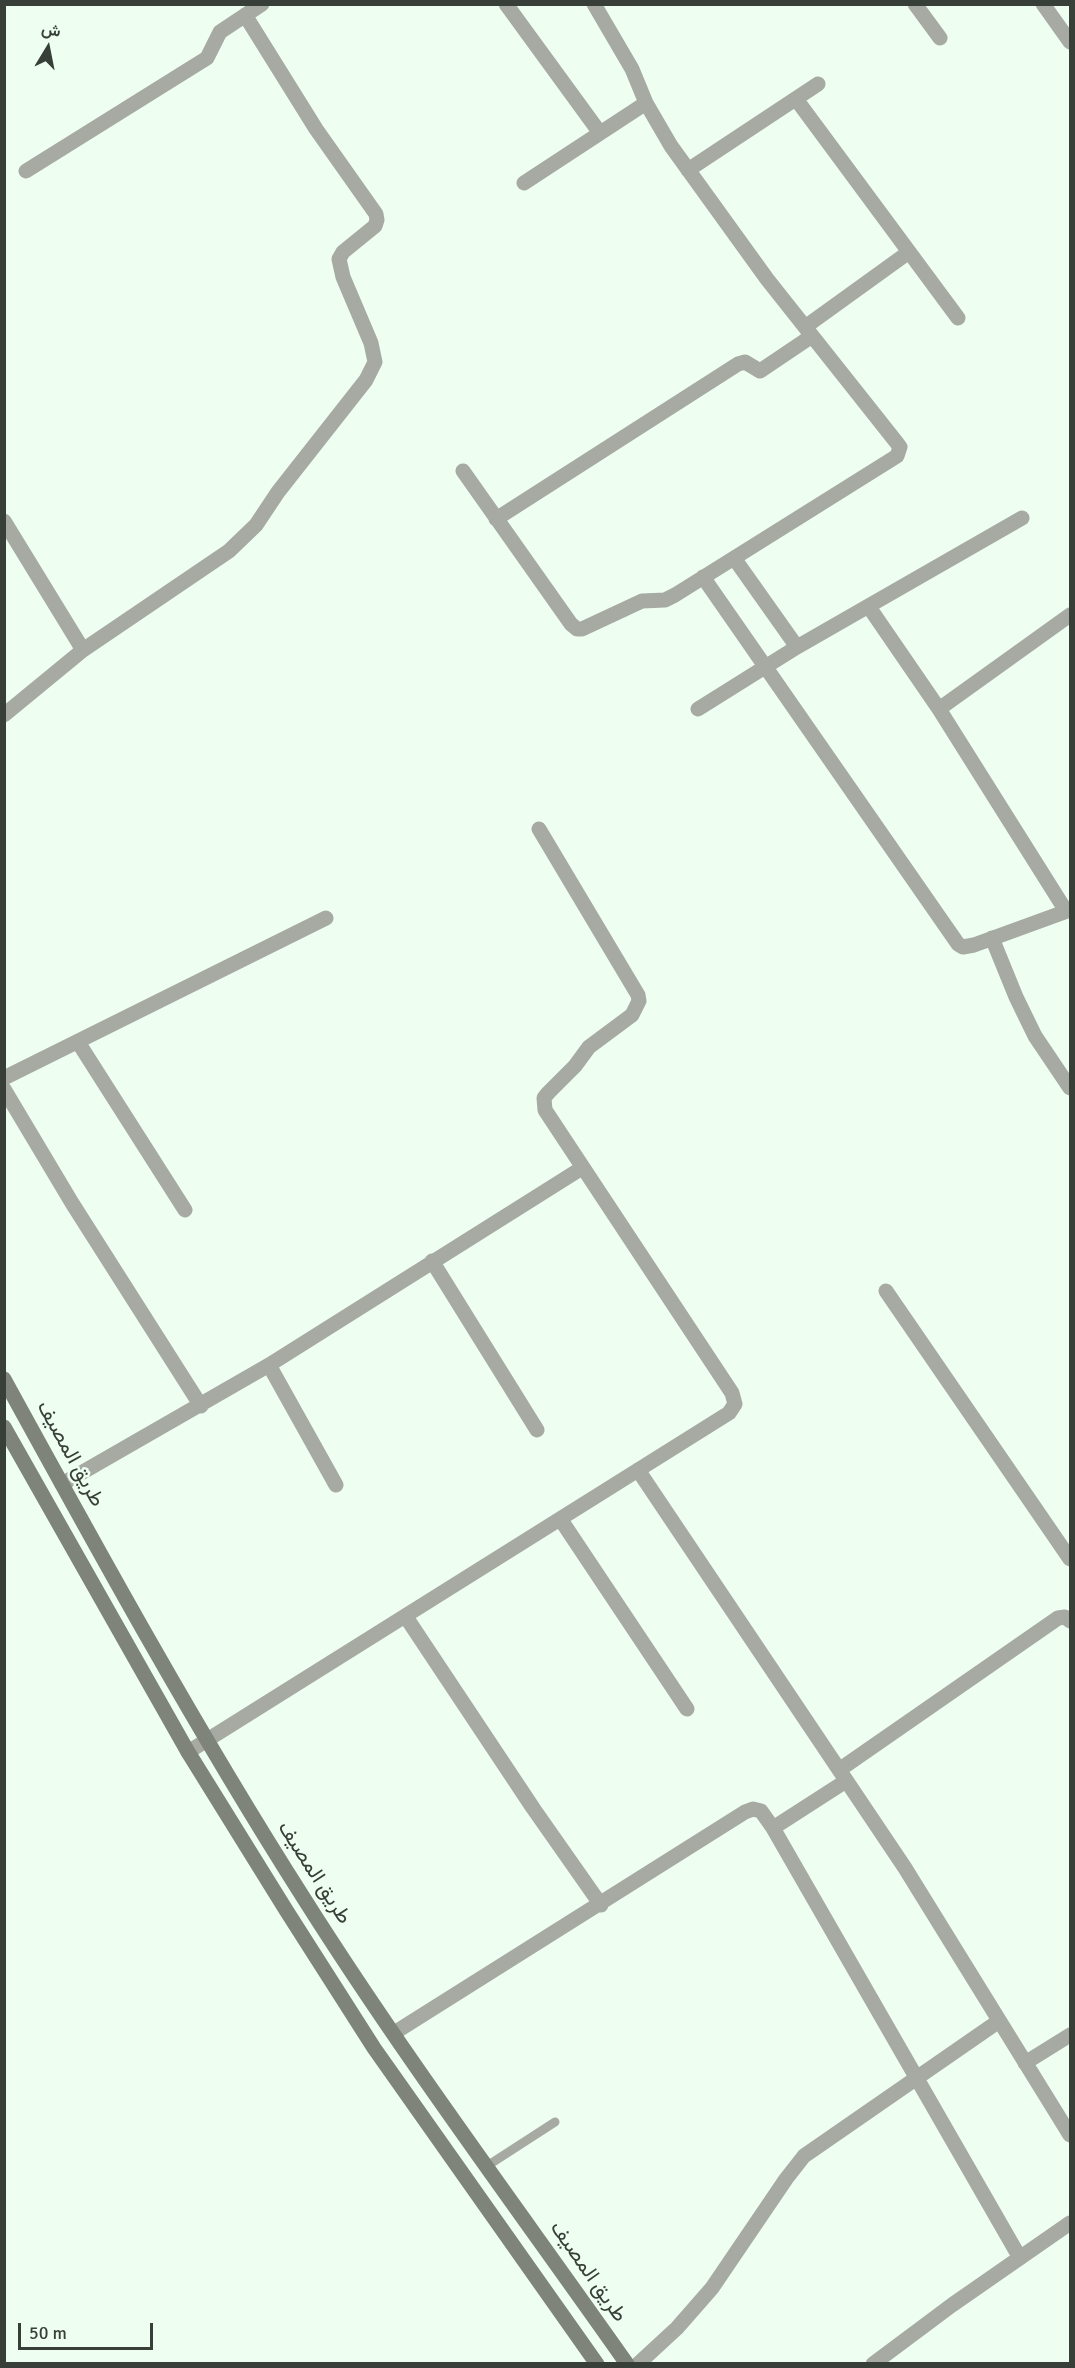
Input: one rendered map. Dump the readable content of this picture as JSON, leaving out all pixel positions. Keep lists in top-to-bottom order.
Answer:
{
  "streets": {
    "street": ["طريق المصيف"]
  },
  "scale_bar": "50 m",
  "north": "top"
}
